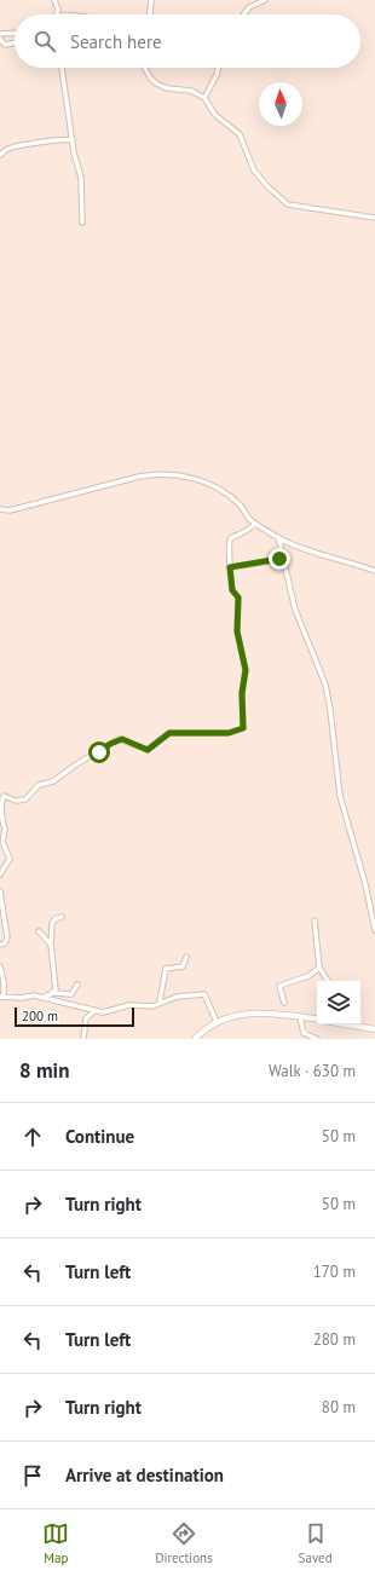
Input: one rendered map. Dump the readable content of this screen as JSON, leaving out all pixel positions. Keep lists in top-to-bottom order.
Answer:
{
  "scale_bar": "200 m",
  "north": "top",
  "page": {
    "search": "Search here",
    "scale": "200 m",
    "heading": ["8 min", "Walk · 630 m"],
    "list": [
      ["Continue", "50 m"],
      ["Turn right", "50 m"],
      ["Turn left", "170 m"],
      ["Turn left", "280 m"],
      ["Turn right", "80 m"],
      "Arrive at destination"
    ],
    "nav": ["Map", "Directions", "Saved"]
  }
}
